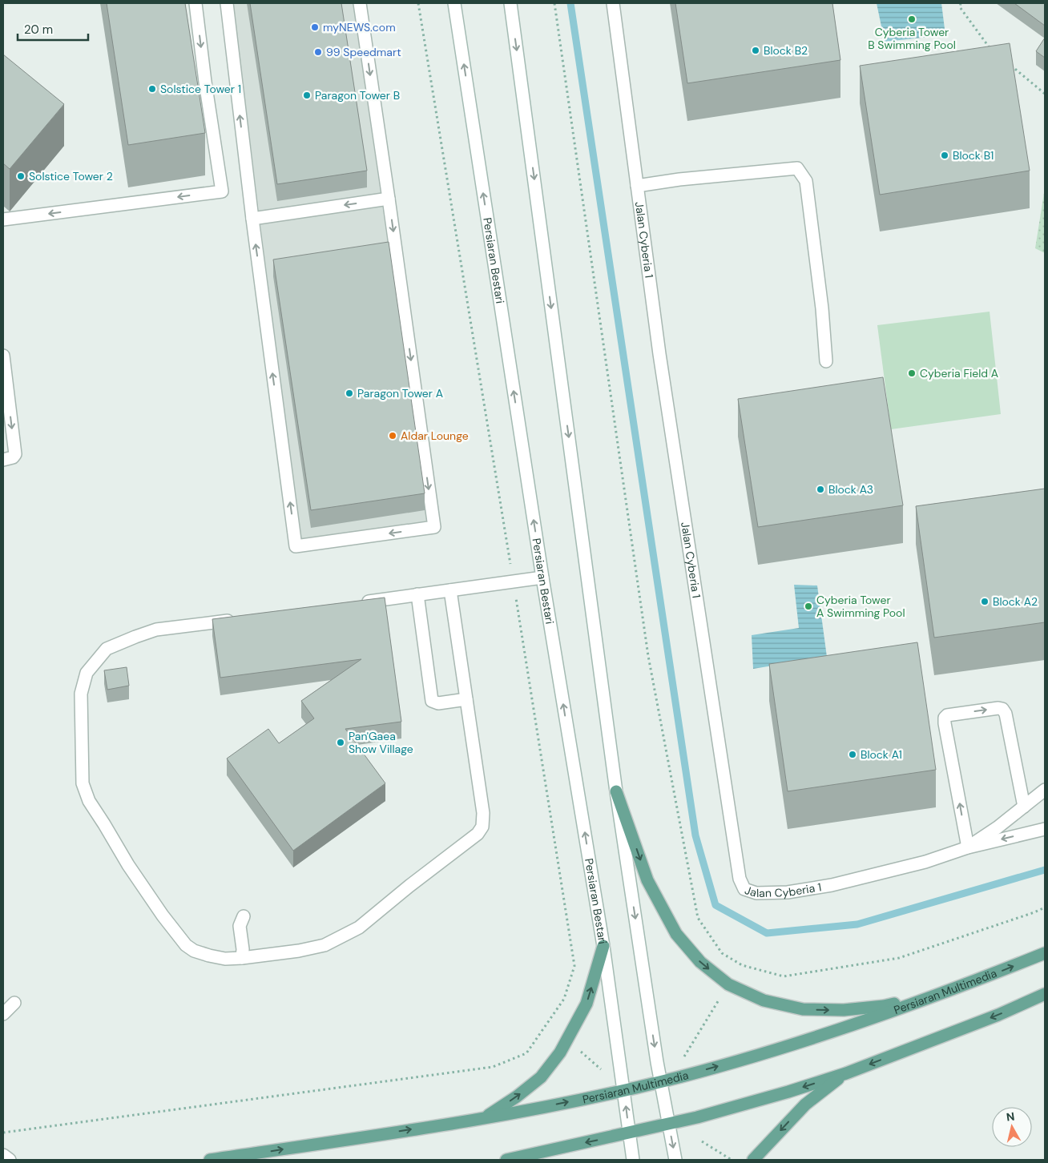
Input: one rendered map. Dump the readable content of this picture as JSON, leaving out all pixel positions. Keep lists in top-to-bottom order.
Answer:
{
  "streets": {
    "main road": ["Jalan Cyberia 1", "Persiaran Bestari", "Persiaran Multimedia"]
  },
  "crossings": [
    ["Persiaran Bestari", "Persiaran Multimedia"]
  ],
  "places": [
    "Cyberia Tower B Swimming Pool",
    "myNEWS.com",
    "Block B2",
    "99 Speedmart",
    "Solstice Tower 1",
    "Paragon Tower B",
    "Block B1",
    "Solstice Tower 2",
    "Cyberia Field A",
    "Paragon Tower A",
    "Aldar Lounge",
    "Block A3",
    "Block A2",
    "Cyberia Tower A Swimming Pool",
    "Pan'Gaea Show Village",
    "Block A1"
  ],
  "scale_bar": "20 m",
  "north": "top"
}
